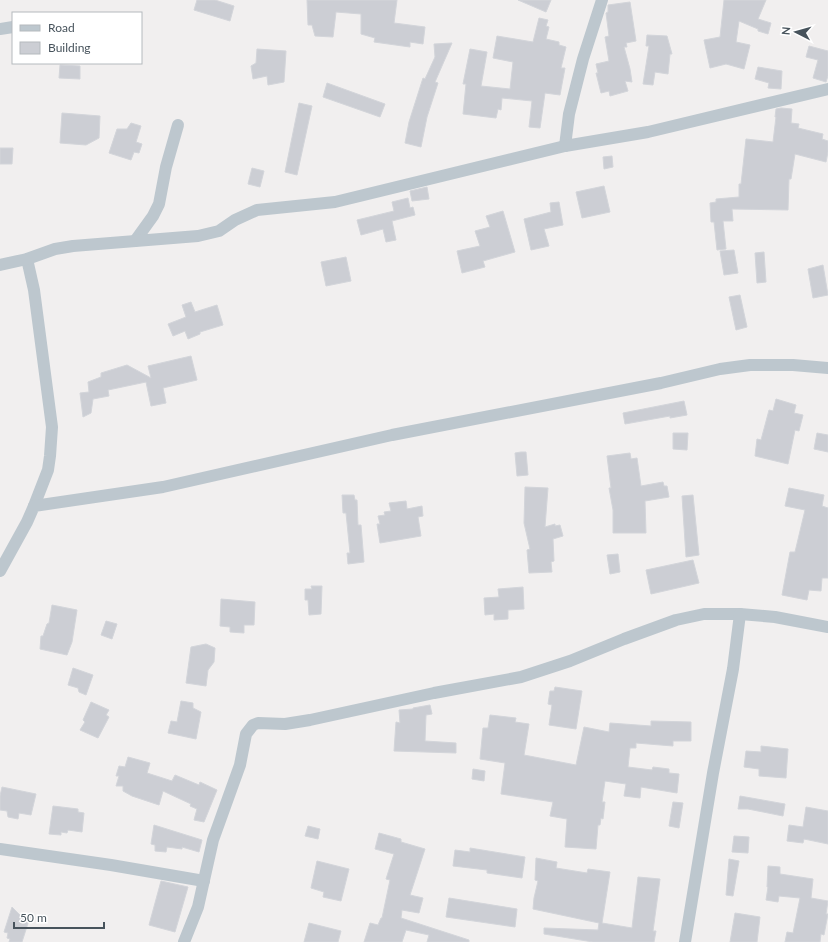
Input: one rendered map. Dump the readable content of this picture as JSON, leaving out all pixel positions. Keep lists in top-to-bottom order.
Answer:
{
  "legend": ["Road", "Building"],
  "scale_bar": "50 m",
  "north": "left"
}
